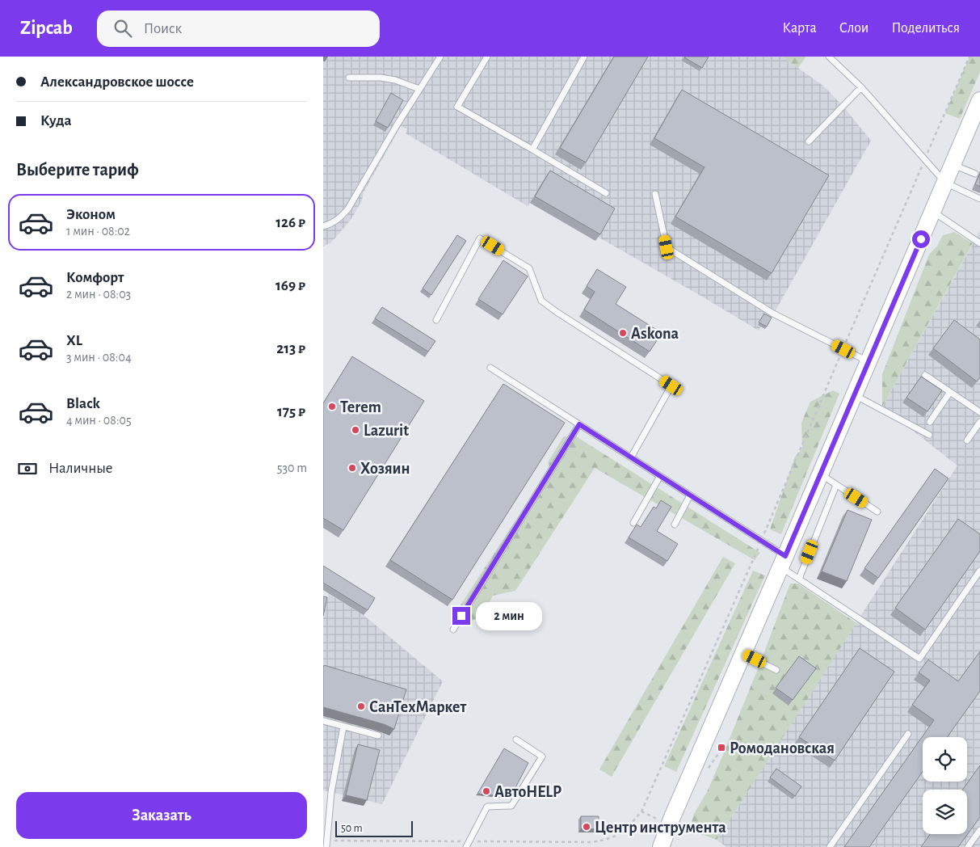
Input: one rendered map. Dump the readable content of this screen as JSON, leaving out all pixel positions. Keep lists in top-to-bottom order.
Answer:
{
  "places": {
    "other": [
      "Askona",
      "Terem",
      "Lazurit",
      "Хозяин",
      "СанТехМаркет",
      "АвтоHELP",
      "Центр инструмента"
    ],
    "transit": ["Ромодановская"]
  },
  "scale_bar": "50 m",
  "page": {
    "header": "Zipcab",
    "search": "Поиск",
    "nav": ["Карта", "Слои", "Поделиться"],
    "banner": ["Александровское шоссе", "Куда"],
    "heading": "Выберите тариф",
    "list": [
      {
        "name": "Эконом",
        "note": "1 мин · 08:02",
        "value": "126 ₽"
      },
      {
        "name": "Комфорт",
        "note": "2 мин · 08:03",
        "value": "169 ₽"
      },
      {
        "name": "XL",
        "note": "3 мин · 08:04",
        "value": "213 ₽"
      },
      {
        "name": "Black",
        "note": "4 мин · 08:05",
        "value": "175 ₽"
      }
    ],
    "pay": ["Наличные", "530 m"],
    "bubble": "2 мин",
    "buttons": "Заказать",
    "scale": "50 m"
  }
}
